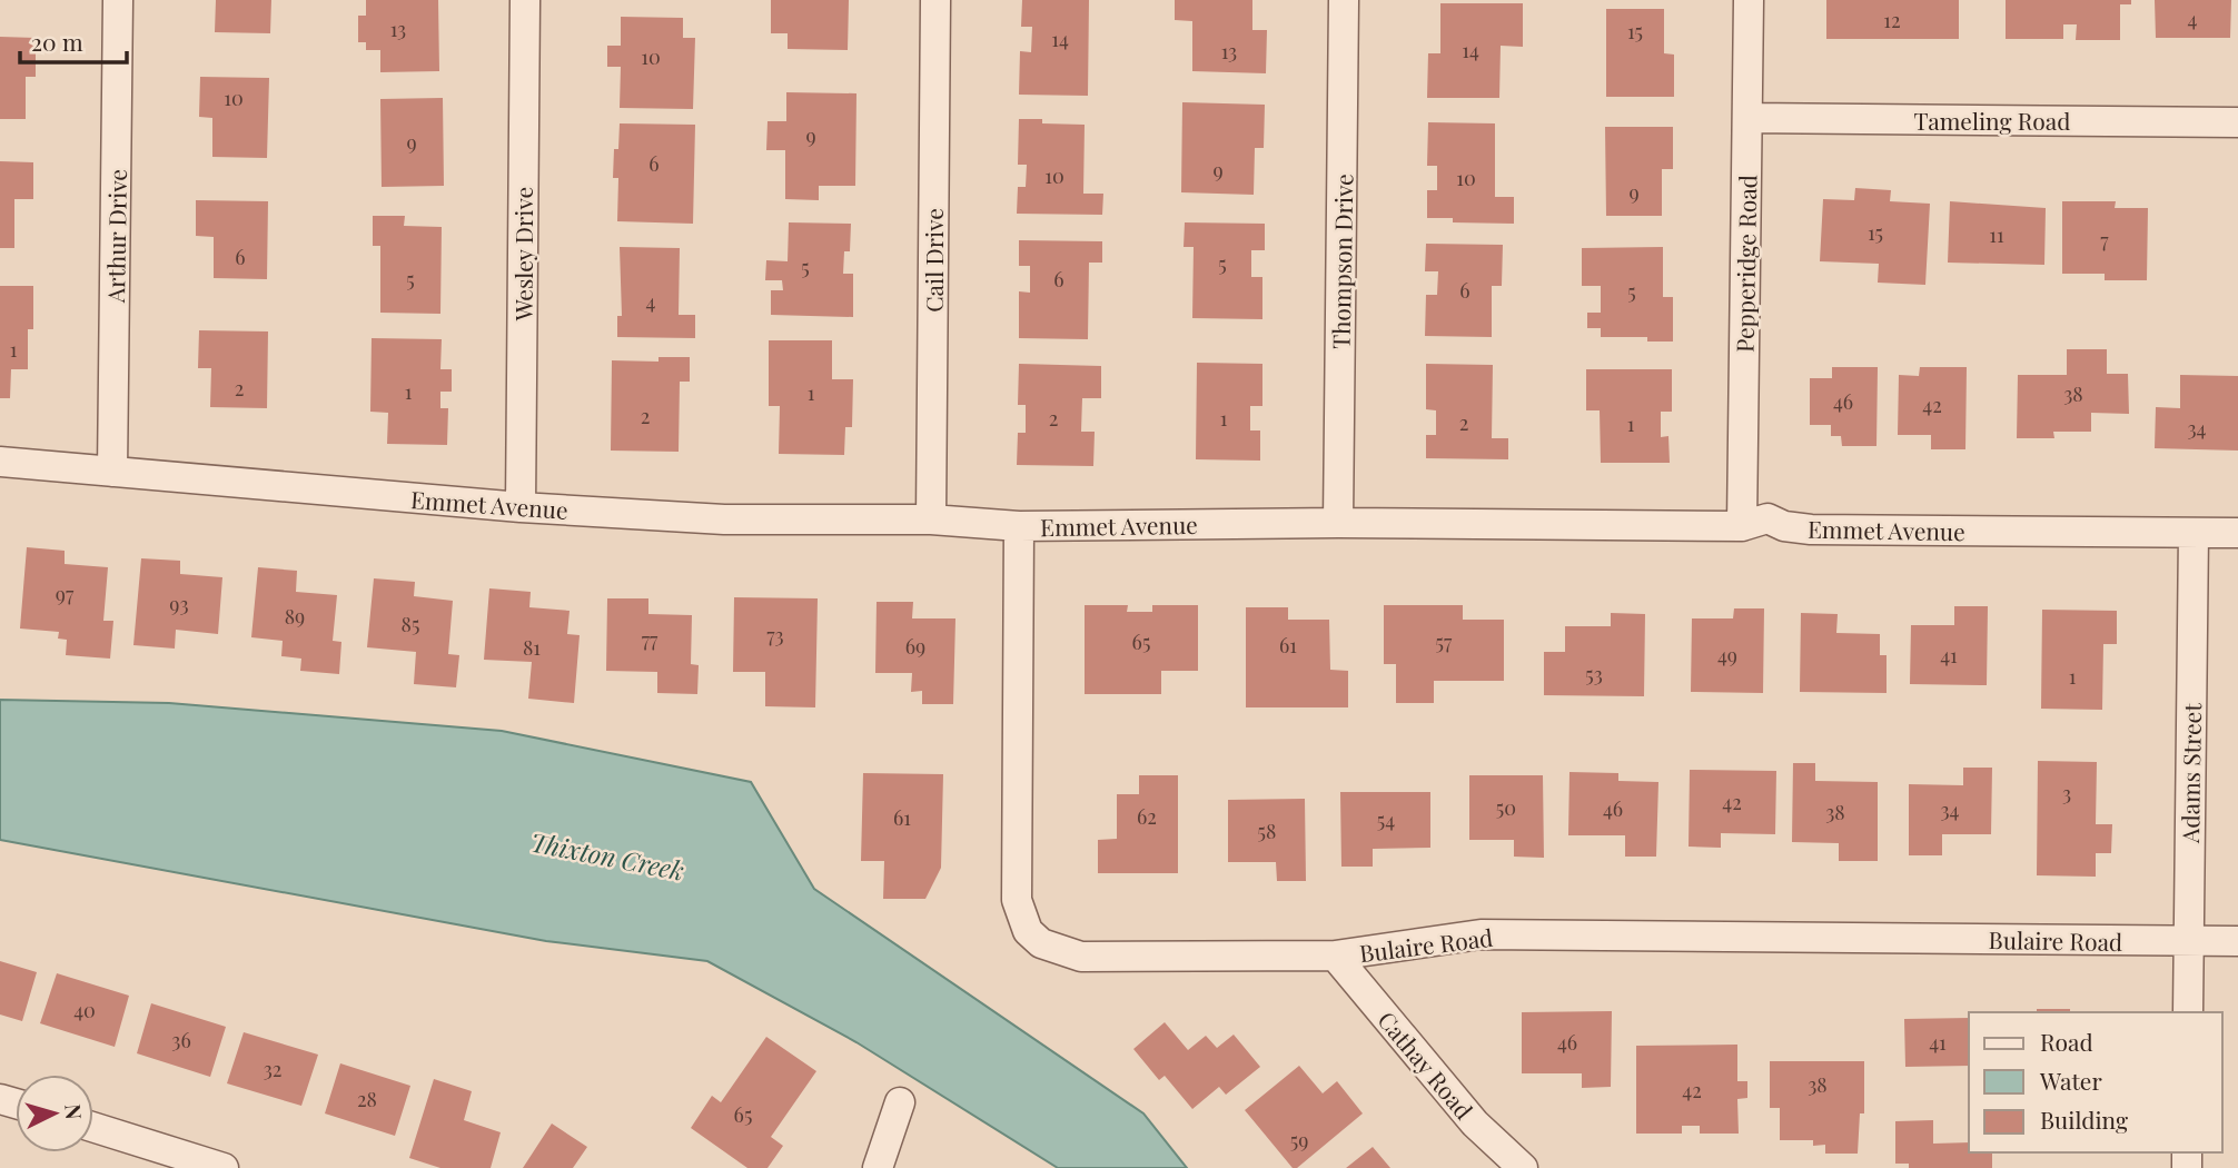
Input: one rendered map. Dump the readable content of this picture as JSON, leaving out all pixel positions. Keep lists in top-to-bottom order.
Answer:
{
  "streets": {
    "street": [
      "Tameling Road",
      "Arthur Drive",
      "Wesley Drive",
      "Cail Drive",
      "Thompson Drive",
      "Pepperidge Road",
      "Emmet Avenue",
      "Adams Street",
      "Bulaire Road",
      "Cathay Road"
    ]
  },
  "crossings": [
    ["Tameling Road", "Pepperidge Road"],
    ["Arthur Drive", "Emmet Avenue"],
    ["Wesley Drive", "Emmet Avenue"],
    ["Cail Drive", "Emmet Avenue"],
    ["Thompson Drive", "Emmet Avenue"],
    ["Pepperidge Road", "Emmet Avenue"],
    ["Emmet Avenue", "Adams Street"],
    ["Emmet Avenue", "Bulaire Road"],
    ["Adams Street", "Bulaire Road"],
    ["Bulaire Road", "Cathay Road"]
  ],
  "water": ["Thixton Creek"],
  "house_numbers": [
    "4",
    "12",
    "13",
    "15",
    "14",
    "14",
    "13",
    "10",
    "10",
    "9",
    "9",
    "6",
    "9",
    "10",
    "10",
    "9",
    "15",
    "11",
    "7",
    "6",
    "5",
    "5",
    "5",
    "6",
    "6",
    "5",
    "4",
    "1",
    "2",
    "1",
    "1",
    "38",
    "46",
    "42",
    "2",
    "2",
    "1",
    "2",
    "1",
    "34",
    "97",
    "93",
    "89",
    "85",
    "73",
    "77",
    "65",
    "57",
    "61",
    "69",
    "81",
    "49",
    "41",
    "53",
    "1",
    "3",
    "42",
    "50",
    "46",
    "34",
    "38",
    "62",
    "61",
    "54",
    "58",
    "40",
    "36",
    "46",
    "41",
    "32",
    "38",
    "42",
    "28",
    "65",
    "59"
  ],
  "legend": ["Road", "Water", "Building"],
  "scale_bar": "20 m",
  "north": "right"
}
